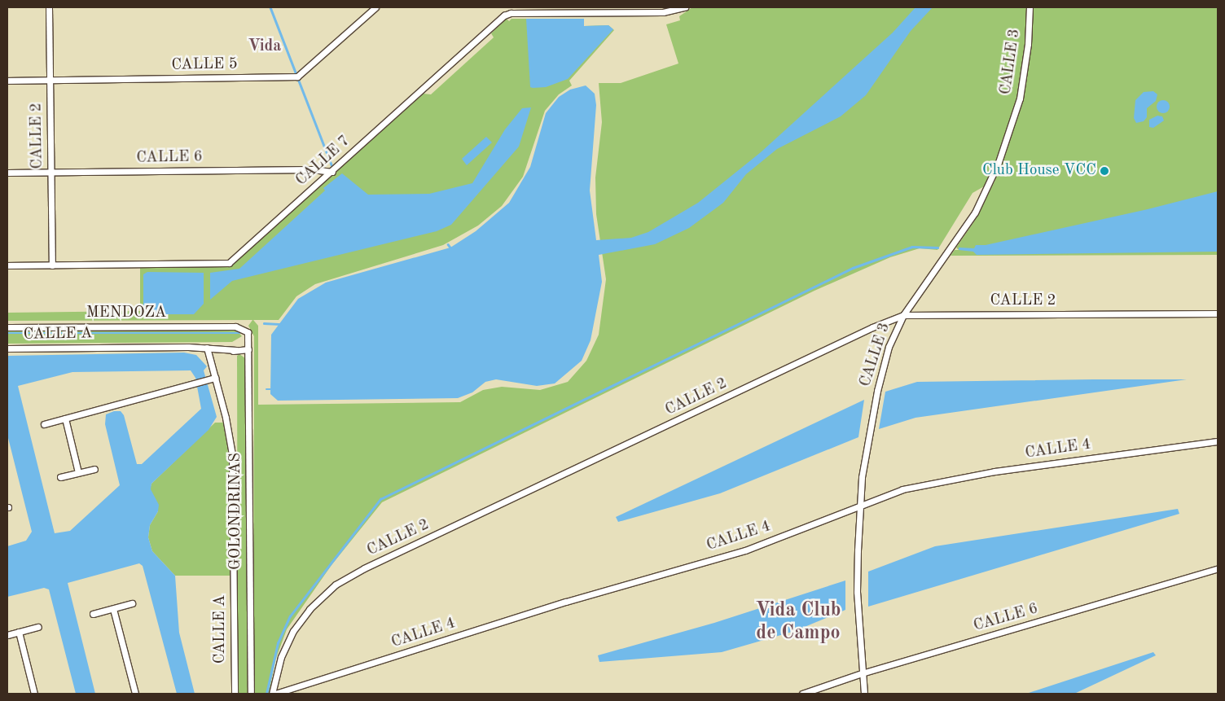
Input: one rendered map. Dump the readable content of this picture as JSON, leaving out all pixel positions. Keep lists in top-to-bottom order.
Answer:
{
  "streets": {
    "street": [
      "CALLE 3",
      "CALLE 5",
      "CALLE 2",
      "CALLE 6",
      "CALLE 7",
      "MENDOZA",
      "CALLE A",
      "CALLE 4",
      "GOLONDRINAS"
    ]
  },
  "crossings": [
    ["CALLE 3", "CALLE 2"],
    ["CALLE 3", "CALLE 6"],
    ["CALLE 3", "CALLE 4"],
    ["CALLE 5", "CALLE 2"],
    ["CALLE 2", "CALLE 6"],
    ["CALLE 2", "CALLE 7"],
    ["CALLE 6", "CALLE 7"],
    ["MENDOZA", "GOLONDRINAS"],
    ["CALLE A", "GOLONDRINAS"]
  ],
  "districts": ["Vida", "Vida Club de Campo"],
  "places": ["Club House VCC"]
}
